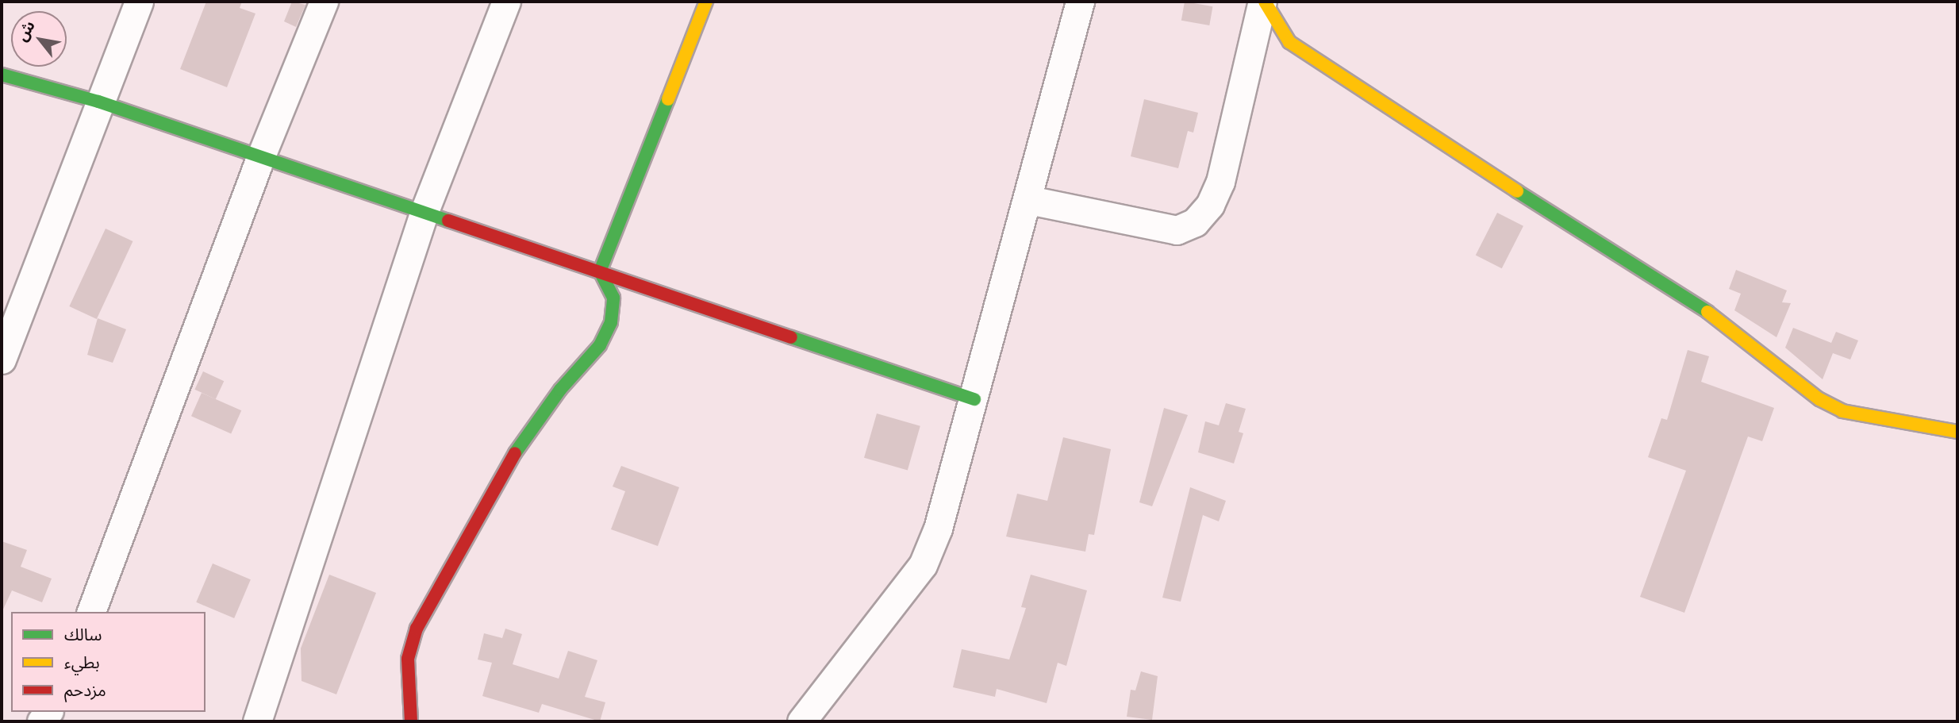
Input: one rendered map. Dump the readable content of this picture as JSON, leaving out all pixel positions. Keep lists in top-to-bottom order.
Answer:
{
  "legend": ["سالك", "بطيء", "مزدحم"],
  "north": "top left"
}
